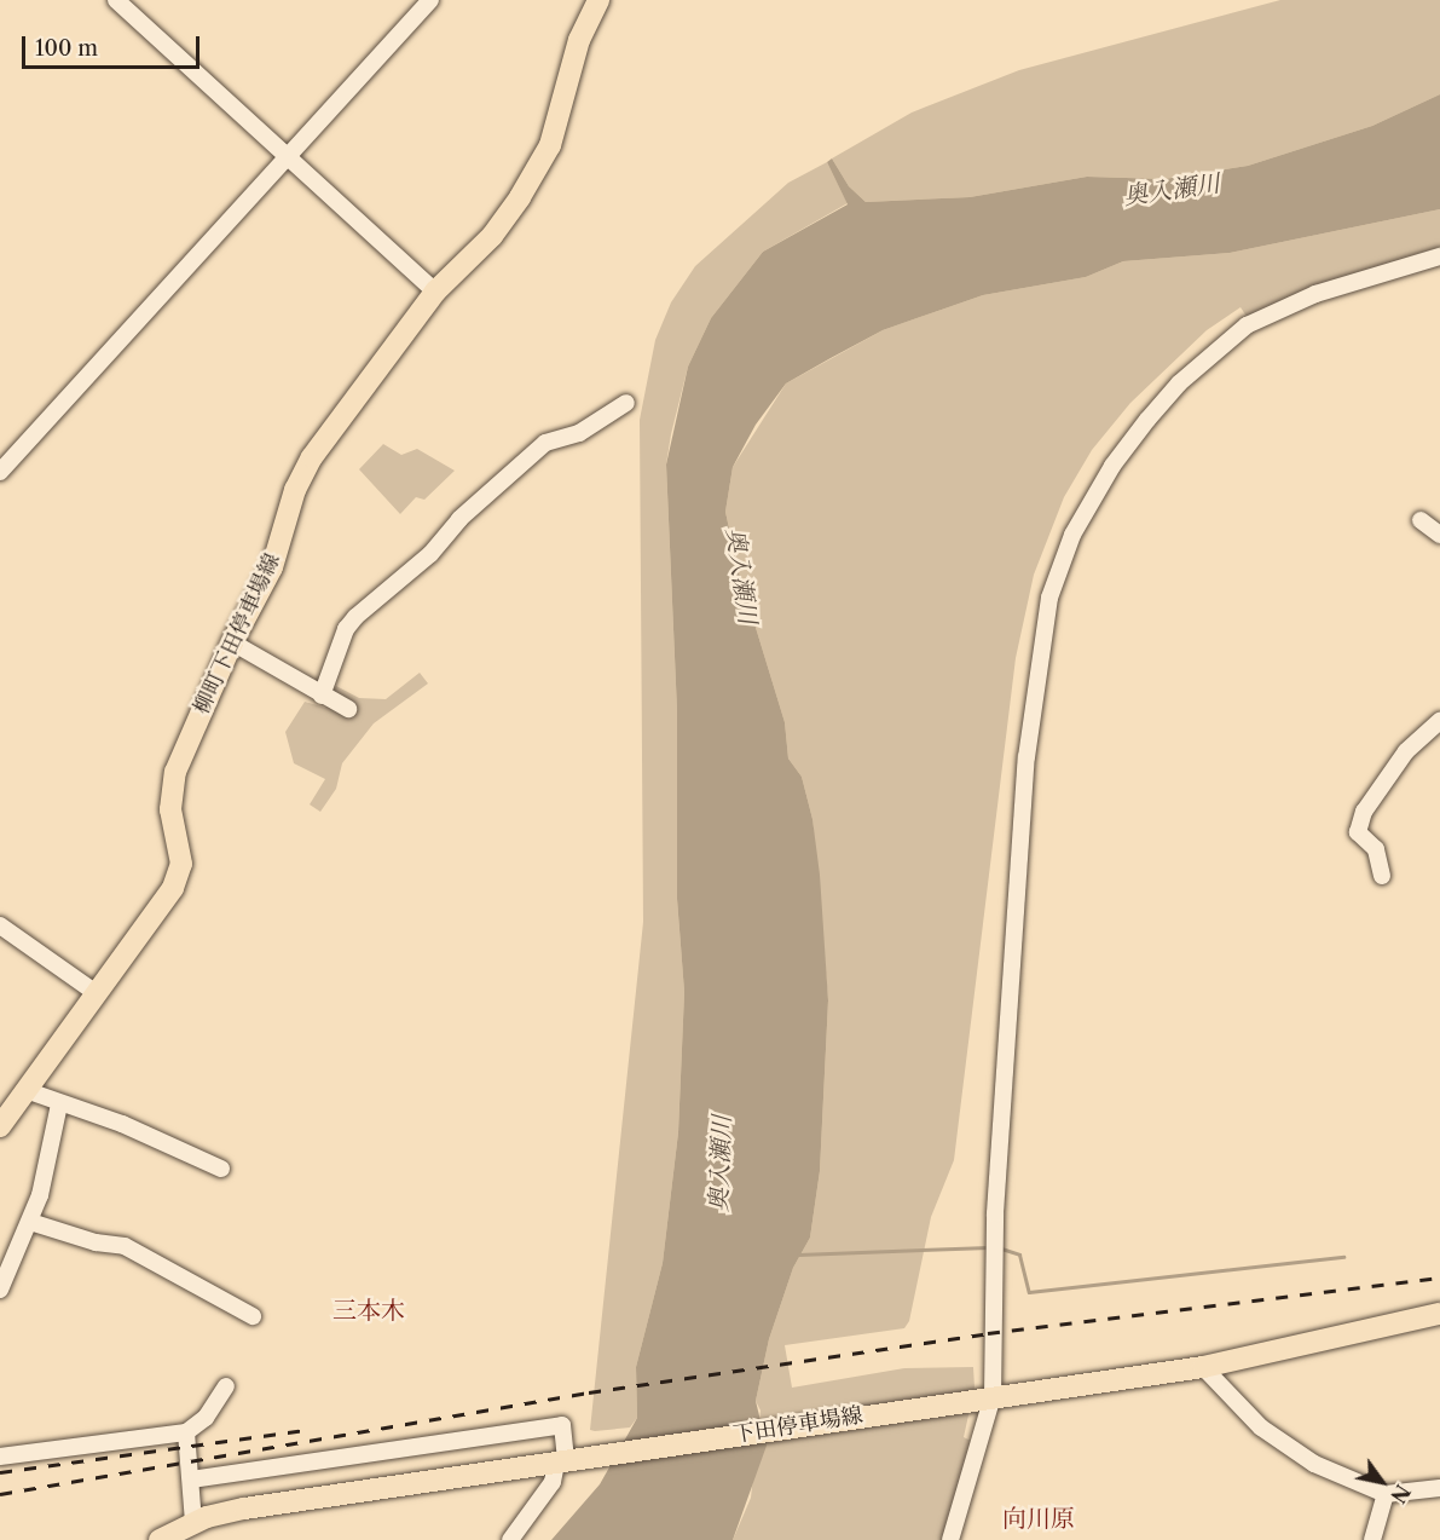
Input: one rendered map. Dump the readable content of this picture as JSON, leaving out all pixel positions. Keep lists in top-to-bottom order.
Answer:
{
  "streets": {
    "main road": ["柳町下田停車場線", "下田停車場線"]
  },
  "districts": ["三本木", "向川原"],
  "water": ["奥入瀬川"],
  "scale_bar": "100 m",
  "north": "bottom right"
}
